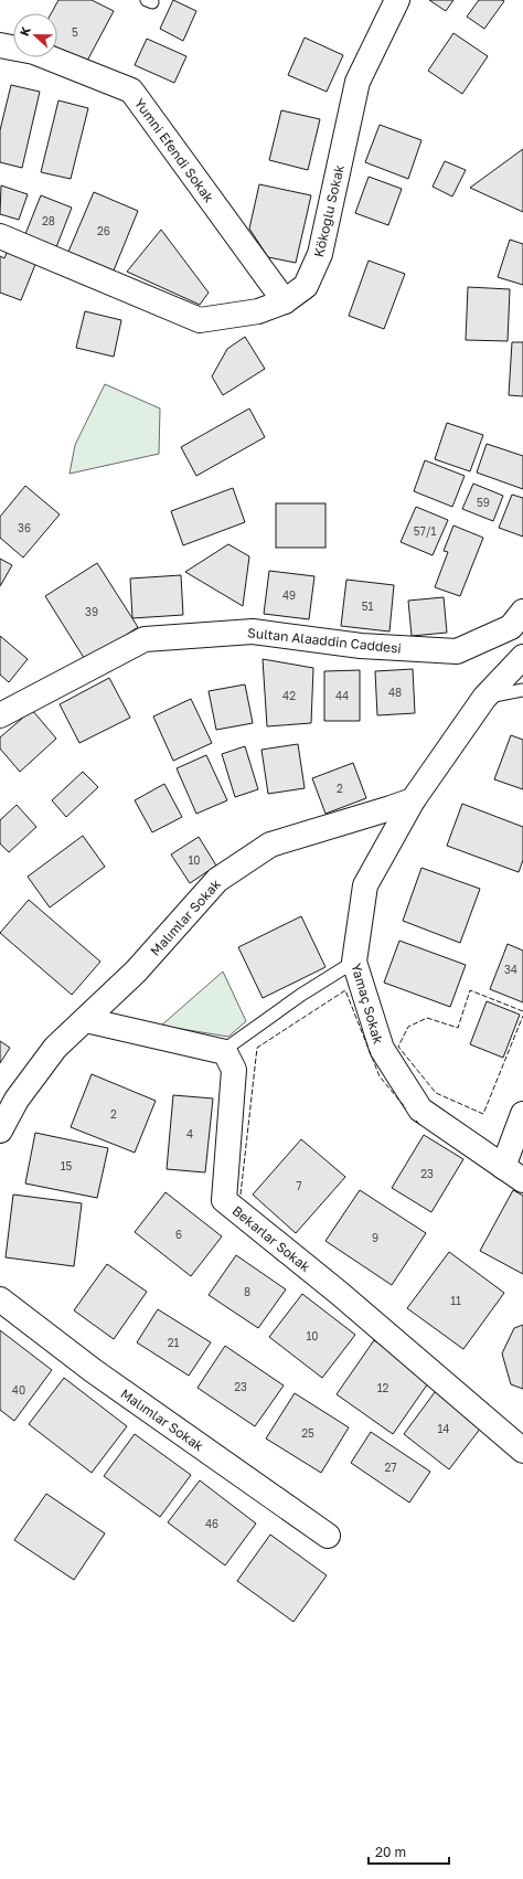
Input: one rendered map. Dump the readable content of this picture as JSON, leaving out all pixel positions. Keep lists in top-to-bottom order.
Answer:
{
  "streets": {
    "street": [
      "Yumni Efendi Sokak",
      "Kökoğlu Sokak",
      "Sultan Alaaddin Caddesi",
      "Malımlar Sokak",
      "Yamaç Sokak",
      "Bekarlar Sokak"
    ]
  },
  "crossings": [
    ["Yumni Efendi Sokak", "Kökoğlu Sokak"],
    ["Malımlar Sokak", "Yamaç Sokak"]
  ],
  "house_numbers": [
    "5",
    "28",
    "26",
    "59",
    "36",
    "57/1",
    "49",
    "51",
    "39",
    "48",
    "42",
    "44",
    "2",
    "10",
    "34",
    "2",
    "4",
    "15",
    "23",
    "7",
    "6",
    "9",
    "8",
    "11",
    "10",
    "21",
    "23",
    "12",
    "40",
    "14",
    "25",
    "27",
    "46"
  ],
  "scale_bar": "20 m",
  "north": "left"
}
